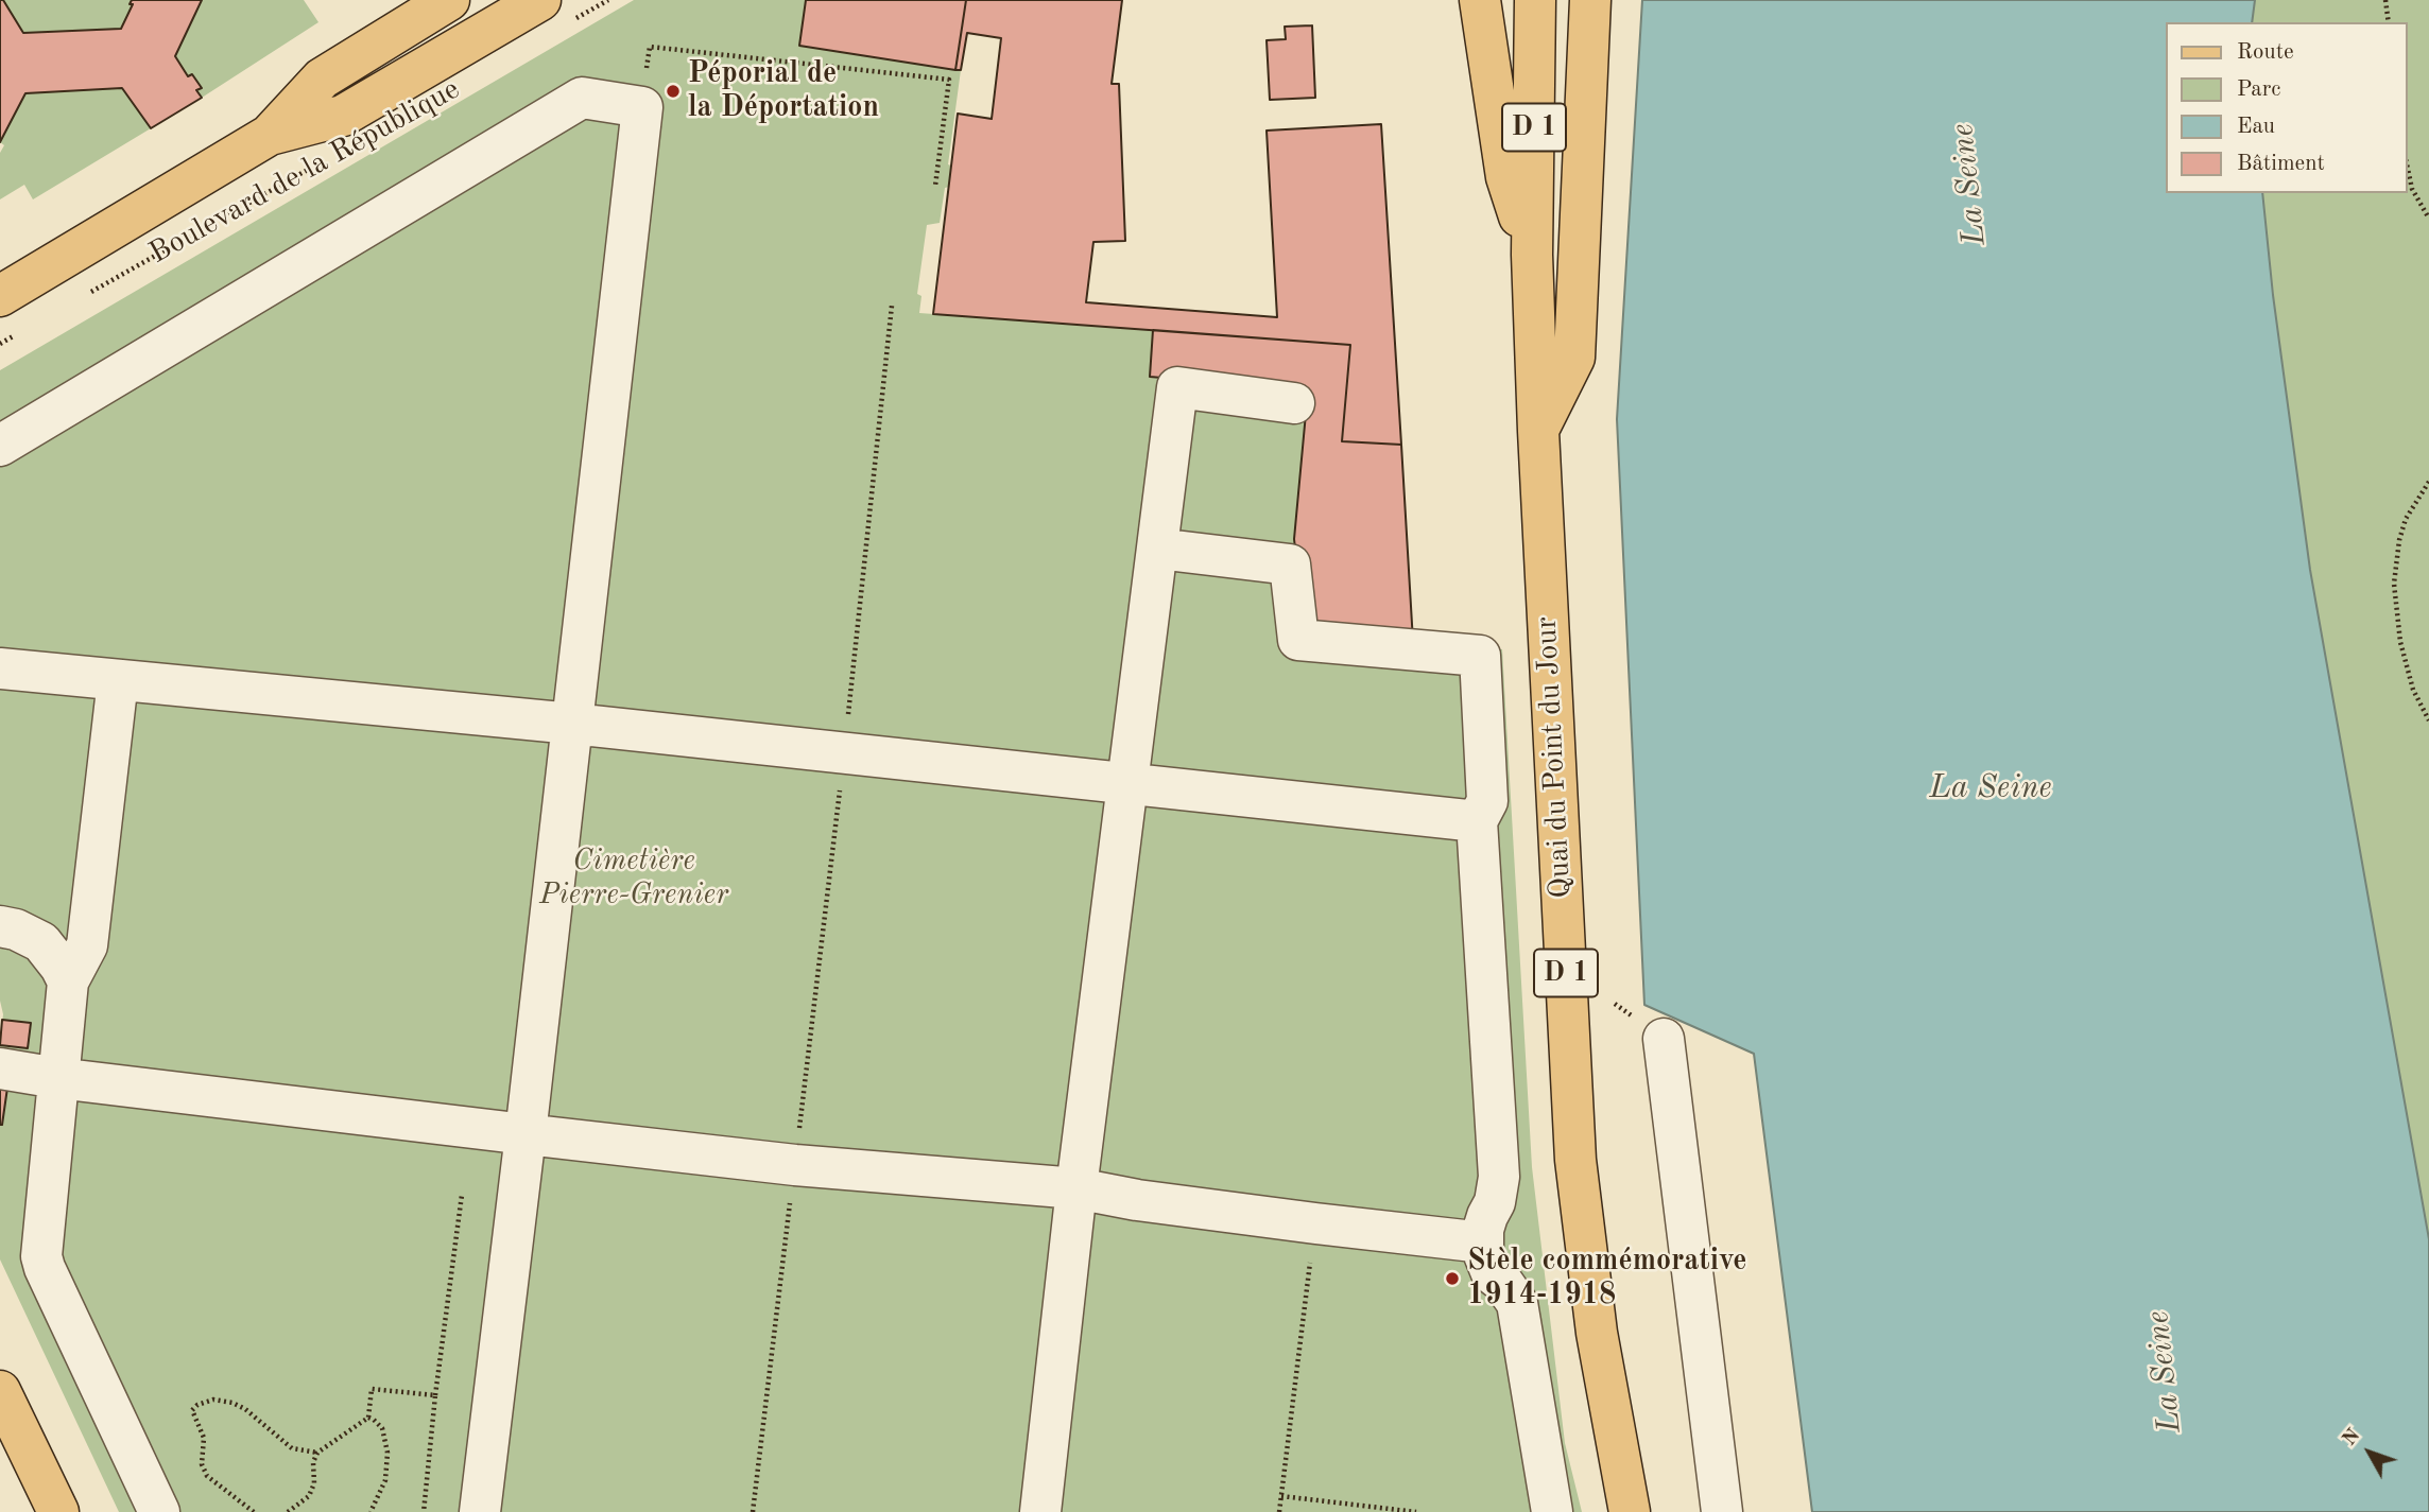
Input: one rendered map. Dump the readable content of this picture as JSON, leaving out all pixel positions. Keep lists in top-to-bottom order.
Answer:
{
  "streets": {
    "main road": ["D 1", "Boulevard de la République", "Quai du Point du Jour"]
  },
  "water": ["La Seine"],
  "parks": ["Cimetière Pierre-Grenier"],
  "places": ["Péporial de la Déportation", "Stèle commémorative 1914-1918"],
  "legend": [
    "Route",
    "Parc",
    "Eau",
    "Bâtiment"
  ],
  "north": "top left"
}
